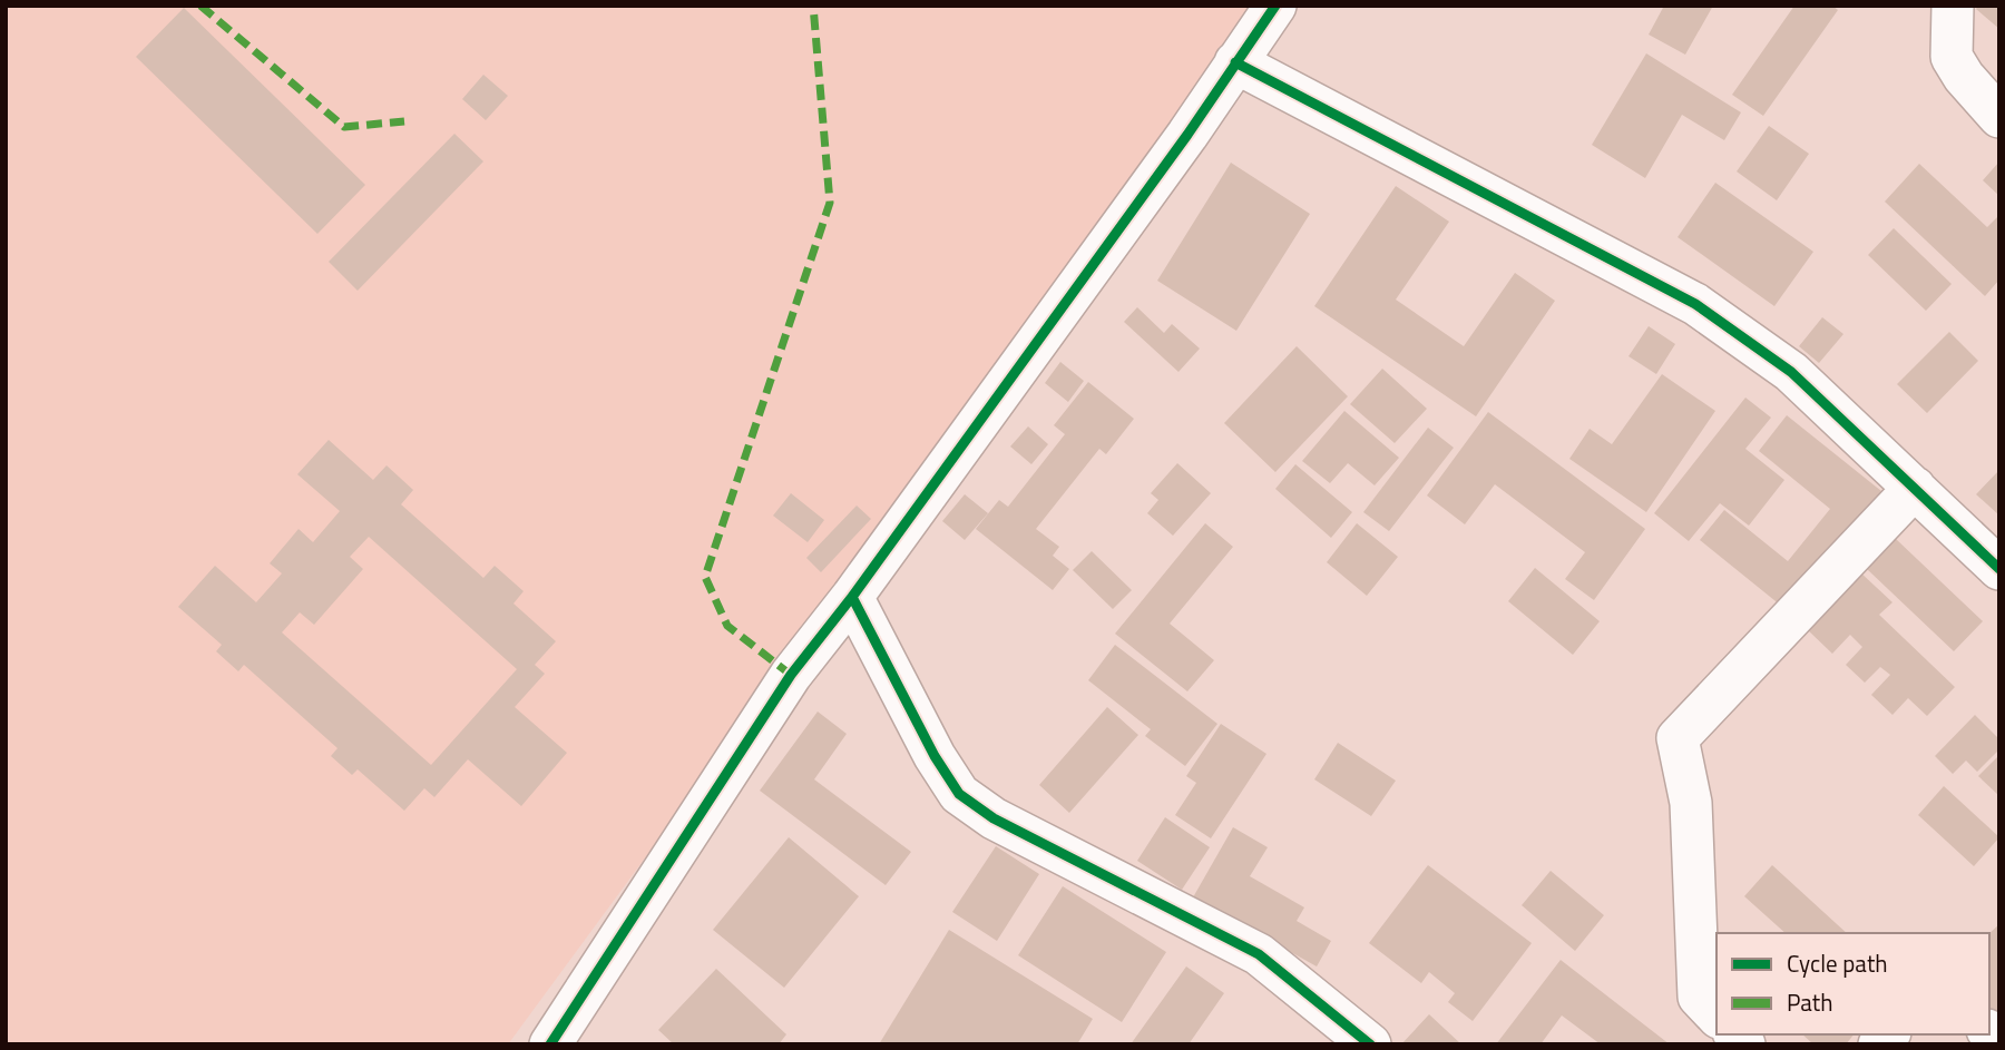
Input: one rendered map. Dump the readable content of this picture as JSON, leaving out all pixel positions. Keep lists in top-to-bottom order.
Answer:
{
  "legend": ["Cycle path", "Path"]
}
